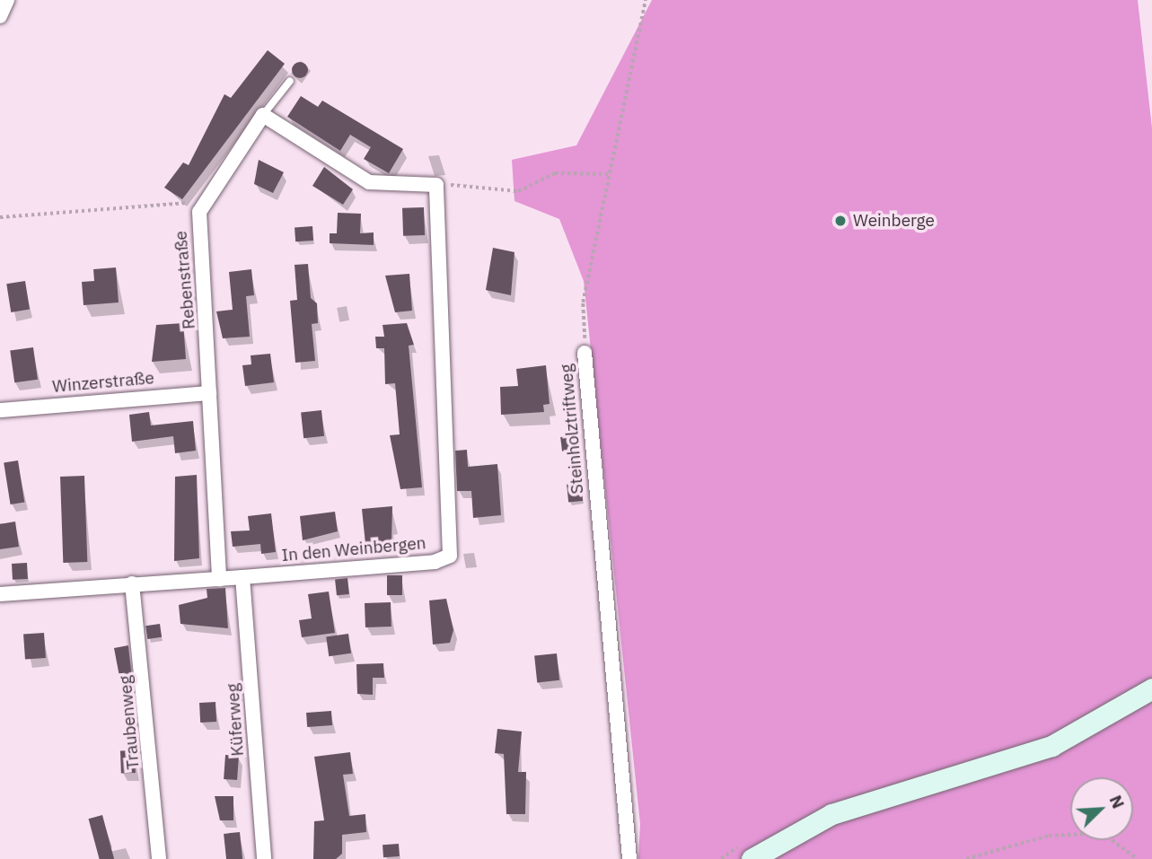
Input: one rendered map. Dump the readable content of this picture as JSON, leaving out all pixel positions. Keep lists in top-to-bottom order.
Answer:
{
  "streets": {
    "street": [
      "Rebenstraße",
      "Winzerstraße",
      "Steinholztriftweg",
      "In den Weinbergen",
      "Küferweg",
      "Traubenweg"
    ]
  },
  "crossings": [
    ["Rebenstraße", "Winzerstraße"],
    ["Rebenstraße", "In den Weinbergen"],
    ["In den Weinbergen", "Küferweg"],
    ["In den Weinbergen", "Traubenweg"]
  ],
  "places": ["Weinberge"],
  "north": "top right"
}
